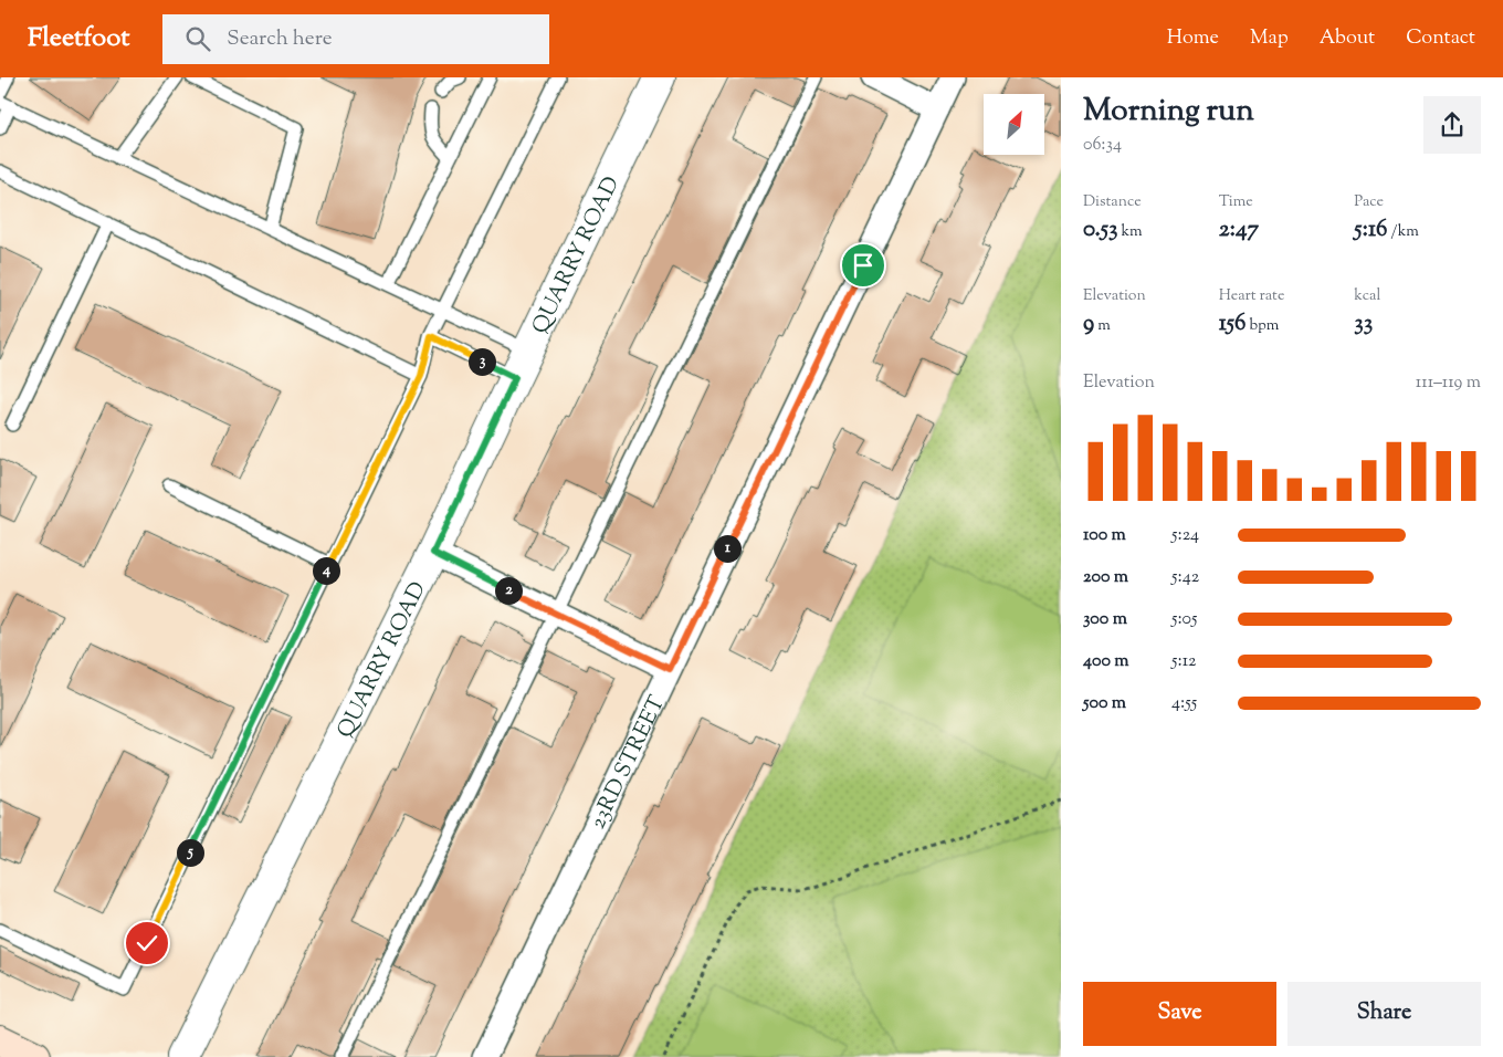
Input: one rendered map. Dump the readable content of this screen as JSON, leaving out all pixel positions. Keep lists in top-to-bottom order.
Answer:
{
  "streets": {
    "street": ["QUARRY ROAD", "23RD STREET"]
  },
  "north": "top right",
  "page": {
    "header": "Fleetfoot",
    "search": "Search here",
    "nav": [
      "Home",
      "Map",
      "About",
      "Contact"
    ],
    "heading": ["Morning run", "06:34"],
    "stats": [
      ["Distance", "0.53 km"],
      ["Time", "2:47"],
      ["Pace", "5:16 /km"],
      ["Elevation", "9 m"],
      ["Heart rate", "156 bpm"],
      ["kcal", "33"]
    ],
    "pins": [
      "3",
      "1",
      "4",
      "2",
      "5"
    ],
    "chart": ["Elevation", "111–119 m"],
    "list": [
      {
        "name": "100 m",
        "note": "5:24"
      },
      {
        "name": "200 m",
        "note": "5:42"
      },
      {
        "name": "300 m",
        "note": "5:05"
      },
      {
        "name": "400 m",
        "note": "5:12"
      },
      {
        "name": "500 m",
        "note": "4:55"
      }
    ],
    "buttons": ["Save", "Share"]
  }
}
